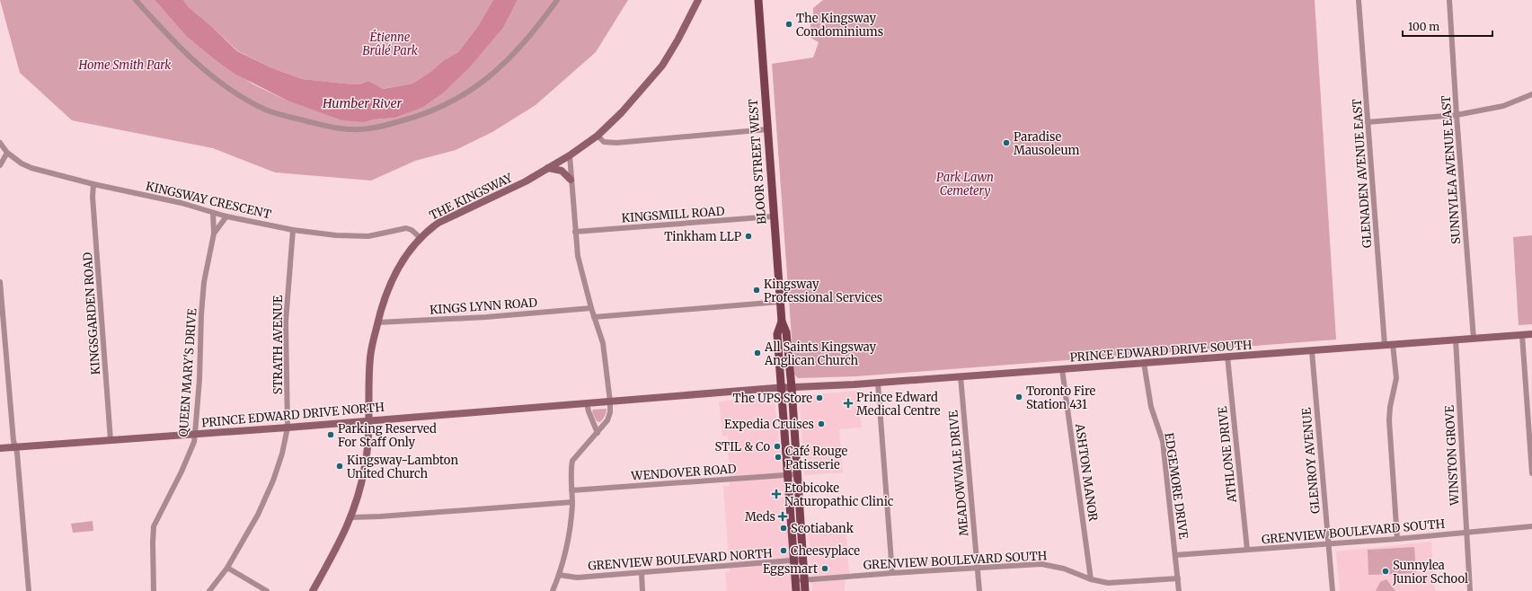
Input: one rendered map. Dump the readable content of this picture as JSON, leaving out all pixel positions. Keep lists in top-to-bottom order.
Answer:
{
  "streets": {
    "main road": ["BLOOR STREET WEST"],
    "street": [
      "SUNNYLEA AVENUE EAST",
      "GLENADEN AVENUE EAST",
      "THE KINGSWAY",
      "KINGSWAY CRESCENT",
      "KINGSMILL ROAD",
      "KINGS LYNN ROAD",
      "KINGSGARDEN ROAD",
      "STRATH AVENUE",
      "PRINCE EDWARD DRIVE SOUTH",
      "QUEEN MARY'S DRIVE",
      "PRINCE EDWARD DRIVE NORTH",
      "ATHLONE DRIVE",
      "WINSTON GROVE",
      "GLENROY AVENUE",
      "WENDOVER ROAD",
      "ASHTON MANOR",
      "MEADOWVALE DRIVE",
      "EDGEMORE DRIVE",
      "GRENVIEW BOULEVARD SOUTH",
      "GRENVIEW BOULEVARD NORTH"
    ]
  },
  "crossings": [
    ["BLOOR STREET WEST", "KINGSMILL ROAD"],
    ["BLOOR STREET WEST", "PRINCE EDWARD DRIVE SOUTH"],
    ["BLOOR STREET WEST", "PRINCE EDWARD DRIVE NORTH"],
    ["BLOOR STREET WEST", "WENDOVER ROAD"],
    ["BLOOR STREET WEST", "GRENVIEW BOULEVARD SOUTH"],
    ["BLOOR STREET WEST", "GRENVIEW BOULEVARD NORTH"],
    ["SUNNYLEA AVENUE EAST", "PRINCE EDWARD DRIVE SOUTH"],
    ["GLENADEN AVENUE EAST", "PRINCE EDWARD DRIVE SOUTH"],
    ["THE KINGSWAY", "KINGSWAY CRESCENT"],
    ["THE KINGSWAY", "KINGS LYNN ROAD"],
    ["THE KINGSWAY", "PRINCE EDWARD DRIVE NORTH"],
    ["KINGSWAY CRESCENT", "KINGSGARDEN ROAD"],
    ["KINGSWAY CRESCENT", "STRATH AVENUE"],
    ["KINGSWAY CRESCENT", "QUEEN MARY'S DRIVE"],
    ["KINGSGARDEN ROAD", "PRINCE EDWARD DRIVE NORTH"],
    ["STRATH AVENUE", "PRINCE EDWARD DRIVE NORTH"],
    ["PRINCE EDWARD DRIVE SOUTH", "PRINCE EDWARD DRIVE NORTH"],
    ["PRINCE EDWARD DRIVE SOUTH", "ATHLONE DRIVE"],
    ["PRINCE EDWARD DRIVE SOUTH", "WINSTON GROVE"],
    ["PRINCE EDWARD DRIVE SOUTH", "GLENROY AVENUE"],
    ["PRINCE EDWARD DRIVE SOUTH", "ASHTON MANOR"],
    ["PRINCE EDWARD DRIVE SOUTH", "MEADOWVALE DRIVE"],
    ["PRINCE EDWARD DRIVE SOUTH", "EDGEMORE DRIVE"],
    ["QUEEN MARY'S DRIVE", "PRINCE EDWARD DRIVE NORTH"],
    ["ATHLONE DRIVE", "GRENVIEW BOULEVARD SOUTH"],
    ["WINSTON GROVE", "GRENVIEW BOULEVARD SOUTH"],
    ["GLENROY AVENUE", "GRENVIEW BOULEVARD SOUTH"],
    ["ASHTON MANOR", "GRENVIEW BOULEVARD SOUTH"],
    ["MEADOWVALE DRIVE", "GRENVIEW BOULEVARD SOUTH"],
    ["EDGEMORE DRIVE", "GRENVIEW BOULEVARD SOUTH"]
  ],
  "water": ["Humber River"],
  "parks": ["Étienne Brûlé Park", "Home Smith Park", "Park Lawn Cemetery"],
  "places": {
    "other": [
      "The Kingsway Condominiums",
      "Paradise Mausoleum",
      "Tinkham LLP",
      "Kingsway Professional Services",
      "All Saints Kingsway Anglican Church",
      "Toronto Fire Station 431",
      "The UPS Store",
      "Expedia Cruises",
      "Parking Reserved For Staff Only",
      "STIL & Co",
      "Café Rouge Patisserie",
      "Kingsway-Lambton United Church",
      "Scotiabank",
      "Cheesyplace",
      "Eggsmart",
      "Sunnylea Junior School"
    ],
    "health": ["Prince Edward Medical Centre", "Etobicoke Naturopathic Clinic", "Meds"]
  },
  "scale_bar": "100 m"
}
